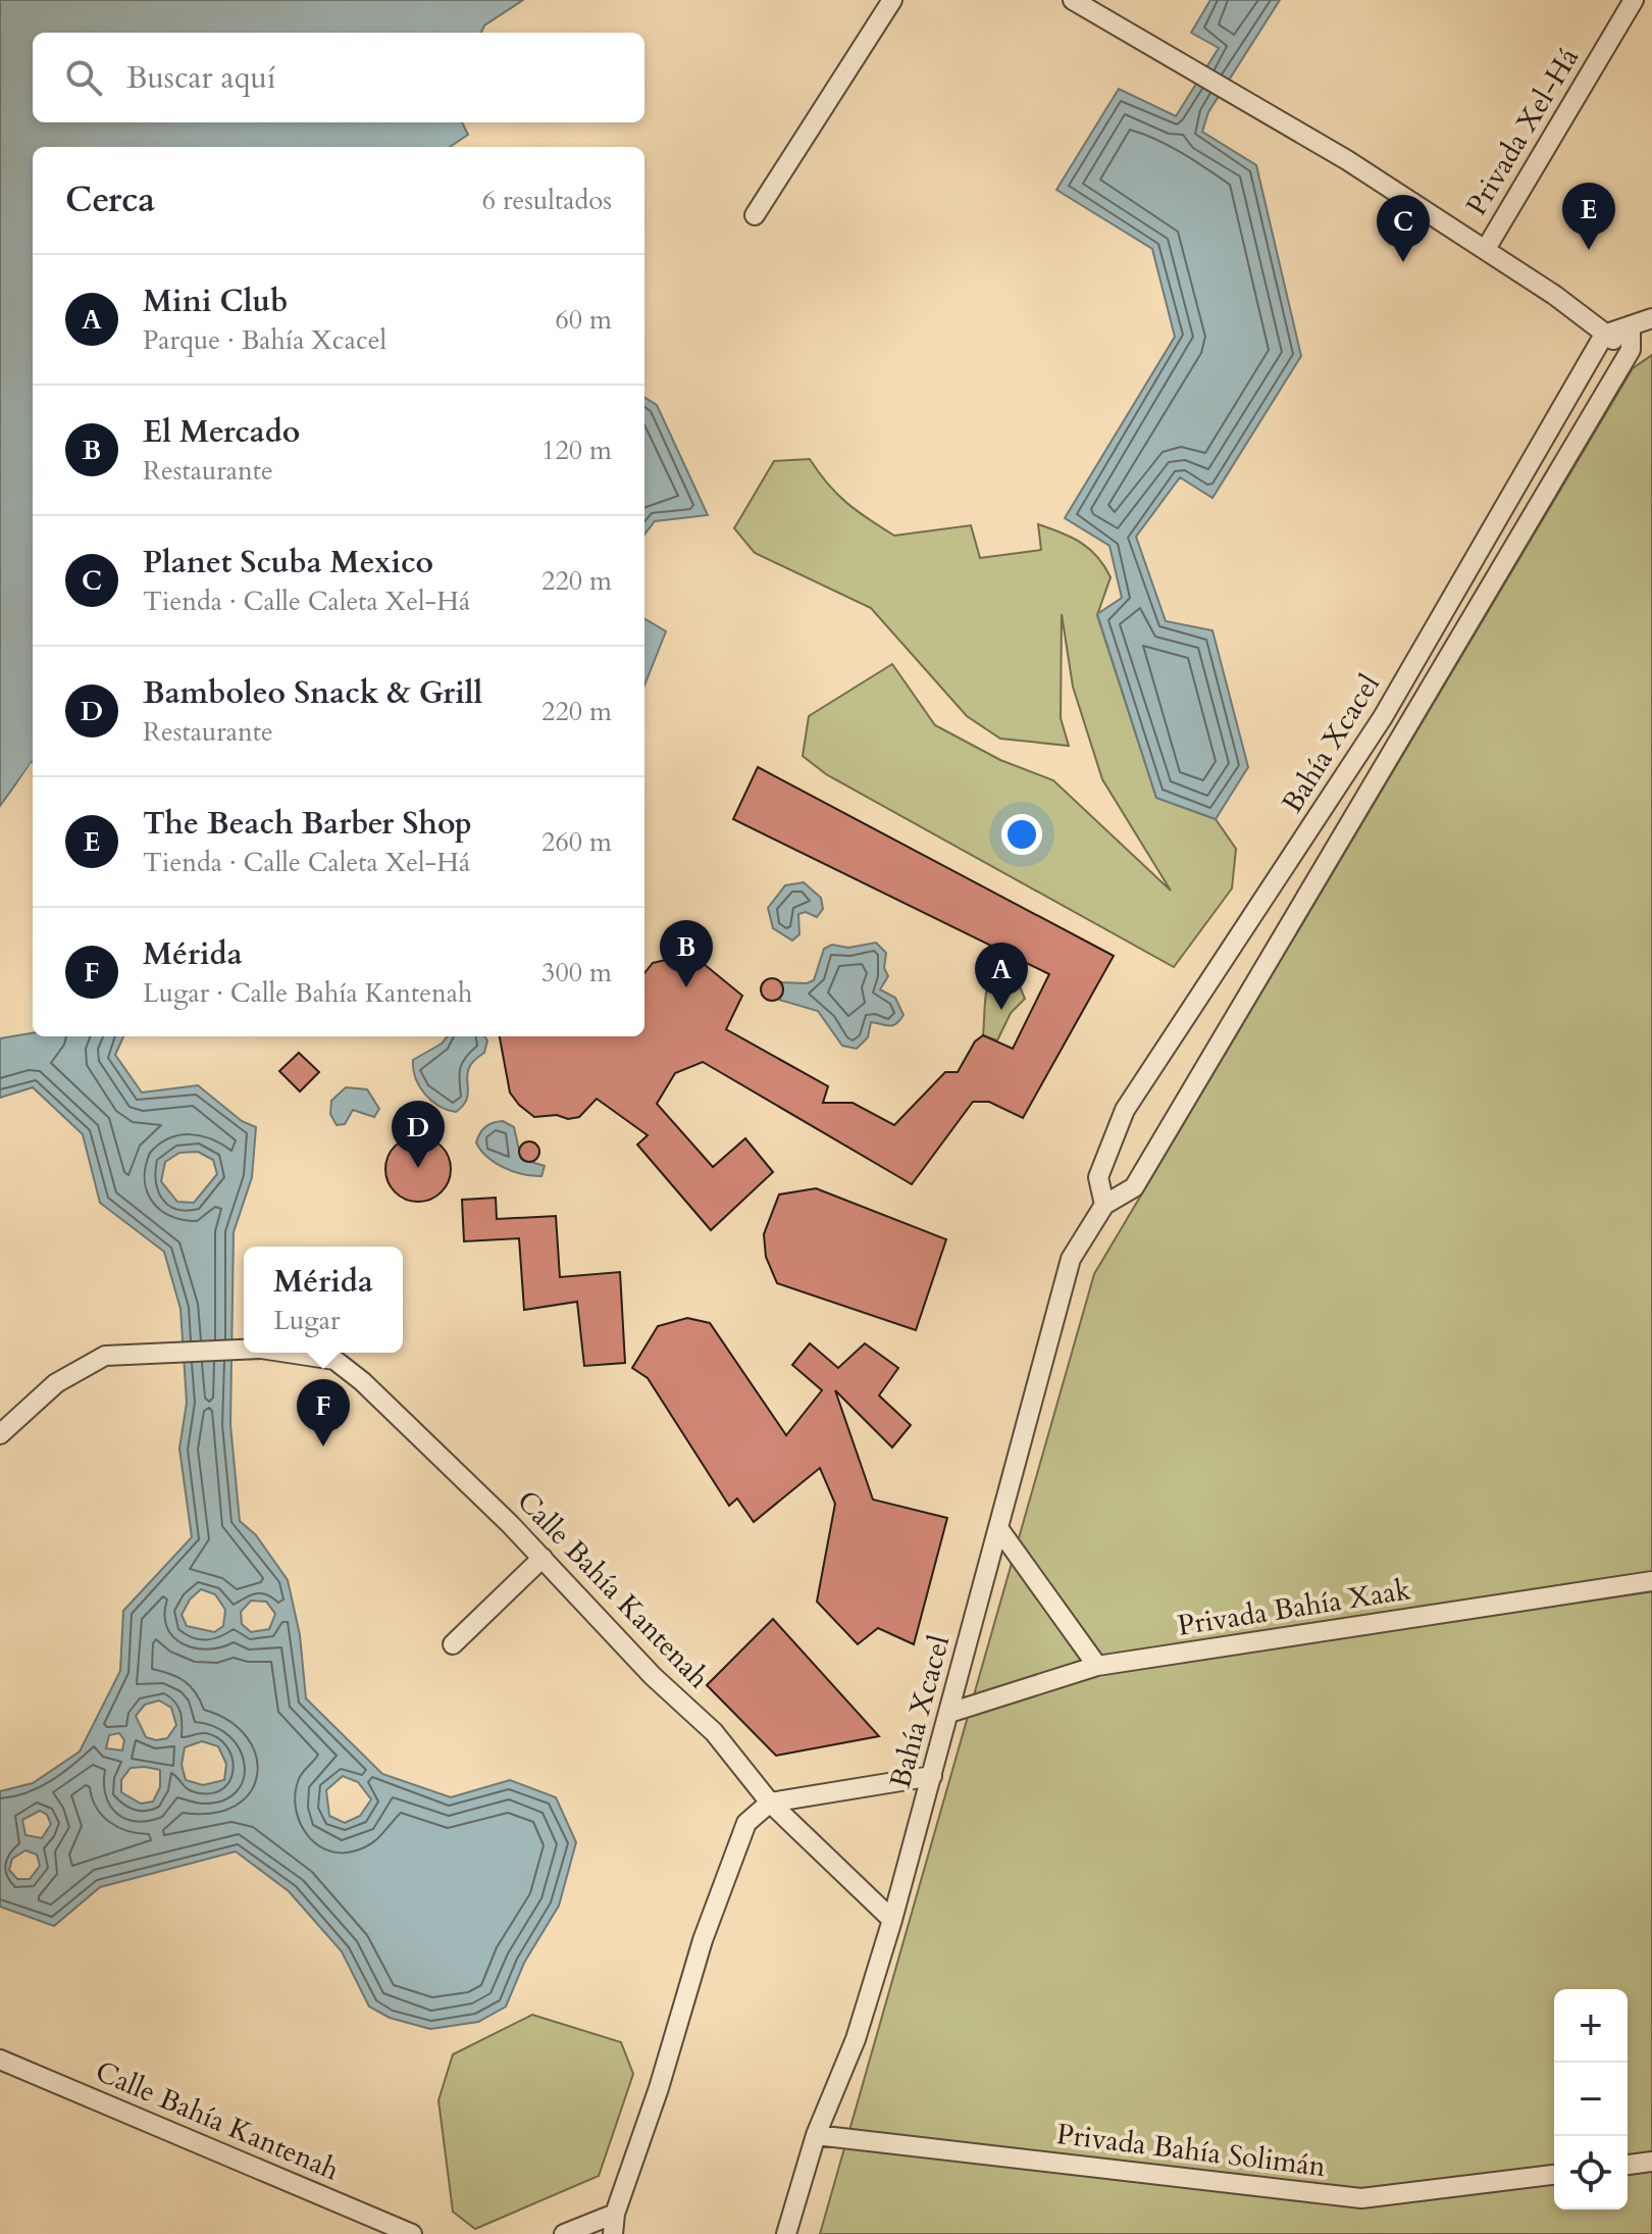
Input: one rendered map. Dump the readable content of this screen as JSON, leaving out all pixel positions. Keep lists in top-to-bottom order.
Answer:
{
  "streets": {
    "street": [
      "Privada Xel-Há",
      "Bahía Xcacel",
      "Calle Bahía Kantenah",
      "Privada Bahía Xaak",
      "Privada Bahía Solimán"
    ]
  },
  "crossings": [
    ["Bahía Xcacel", "Calle Bahía Kantenah"],
    ["Bahía Xcacel", "Privada Bahía Xaak"],
    ["Bahía Xcacel", "Privada Bahía Solimán"]
  ],
  "page": {
    "search": "Buscar aquí",
    "heading": ["Cerca", "6 resultados"],
    "pins": [
      "E",
      "C",
      "B",
      "A",
      "D",
      "F"
    ],
    "list": [
      {
        "mark": "A",
        "name": "Mini Club",
        "note": "Parque · Bahía Xcacel",
        "value": "60 m"
      },
      {
        "mark": "B",
        "name": "El Mercado",
        "note": "Restaurante",
        "value": "120 m"
      },
      {
        "mark": "C",
        "name": "Planet Scuba Mexico",
        "note": "Tienda · Calle Caleta Xel-Há",
        "value": "220 m"
      },
      {
        "mark": "D",
        "name": "Bamboleo Snack & Grill",
        "note": "Restaurante",
        "value": "220 m"
      },
      {
        "mark": "E",
        "name": "The Beach Barber Shop",
        "note": "Tienda · Calle Caleta Xel-Há",
        "value": "260 m"
      },
      {
        "mark": "F",
        "name": "Mérida",
        "note": "Lugar · Calle Bahía Kantenah",
        "value": "300 m"
      }
    ],
    "popup": ["Mérida", "Lugar"],
    "map_buttons": ["+", "−"]
  }
}
